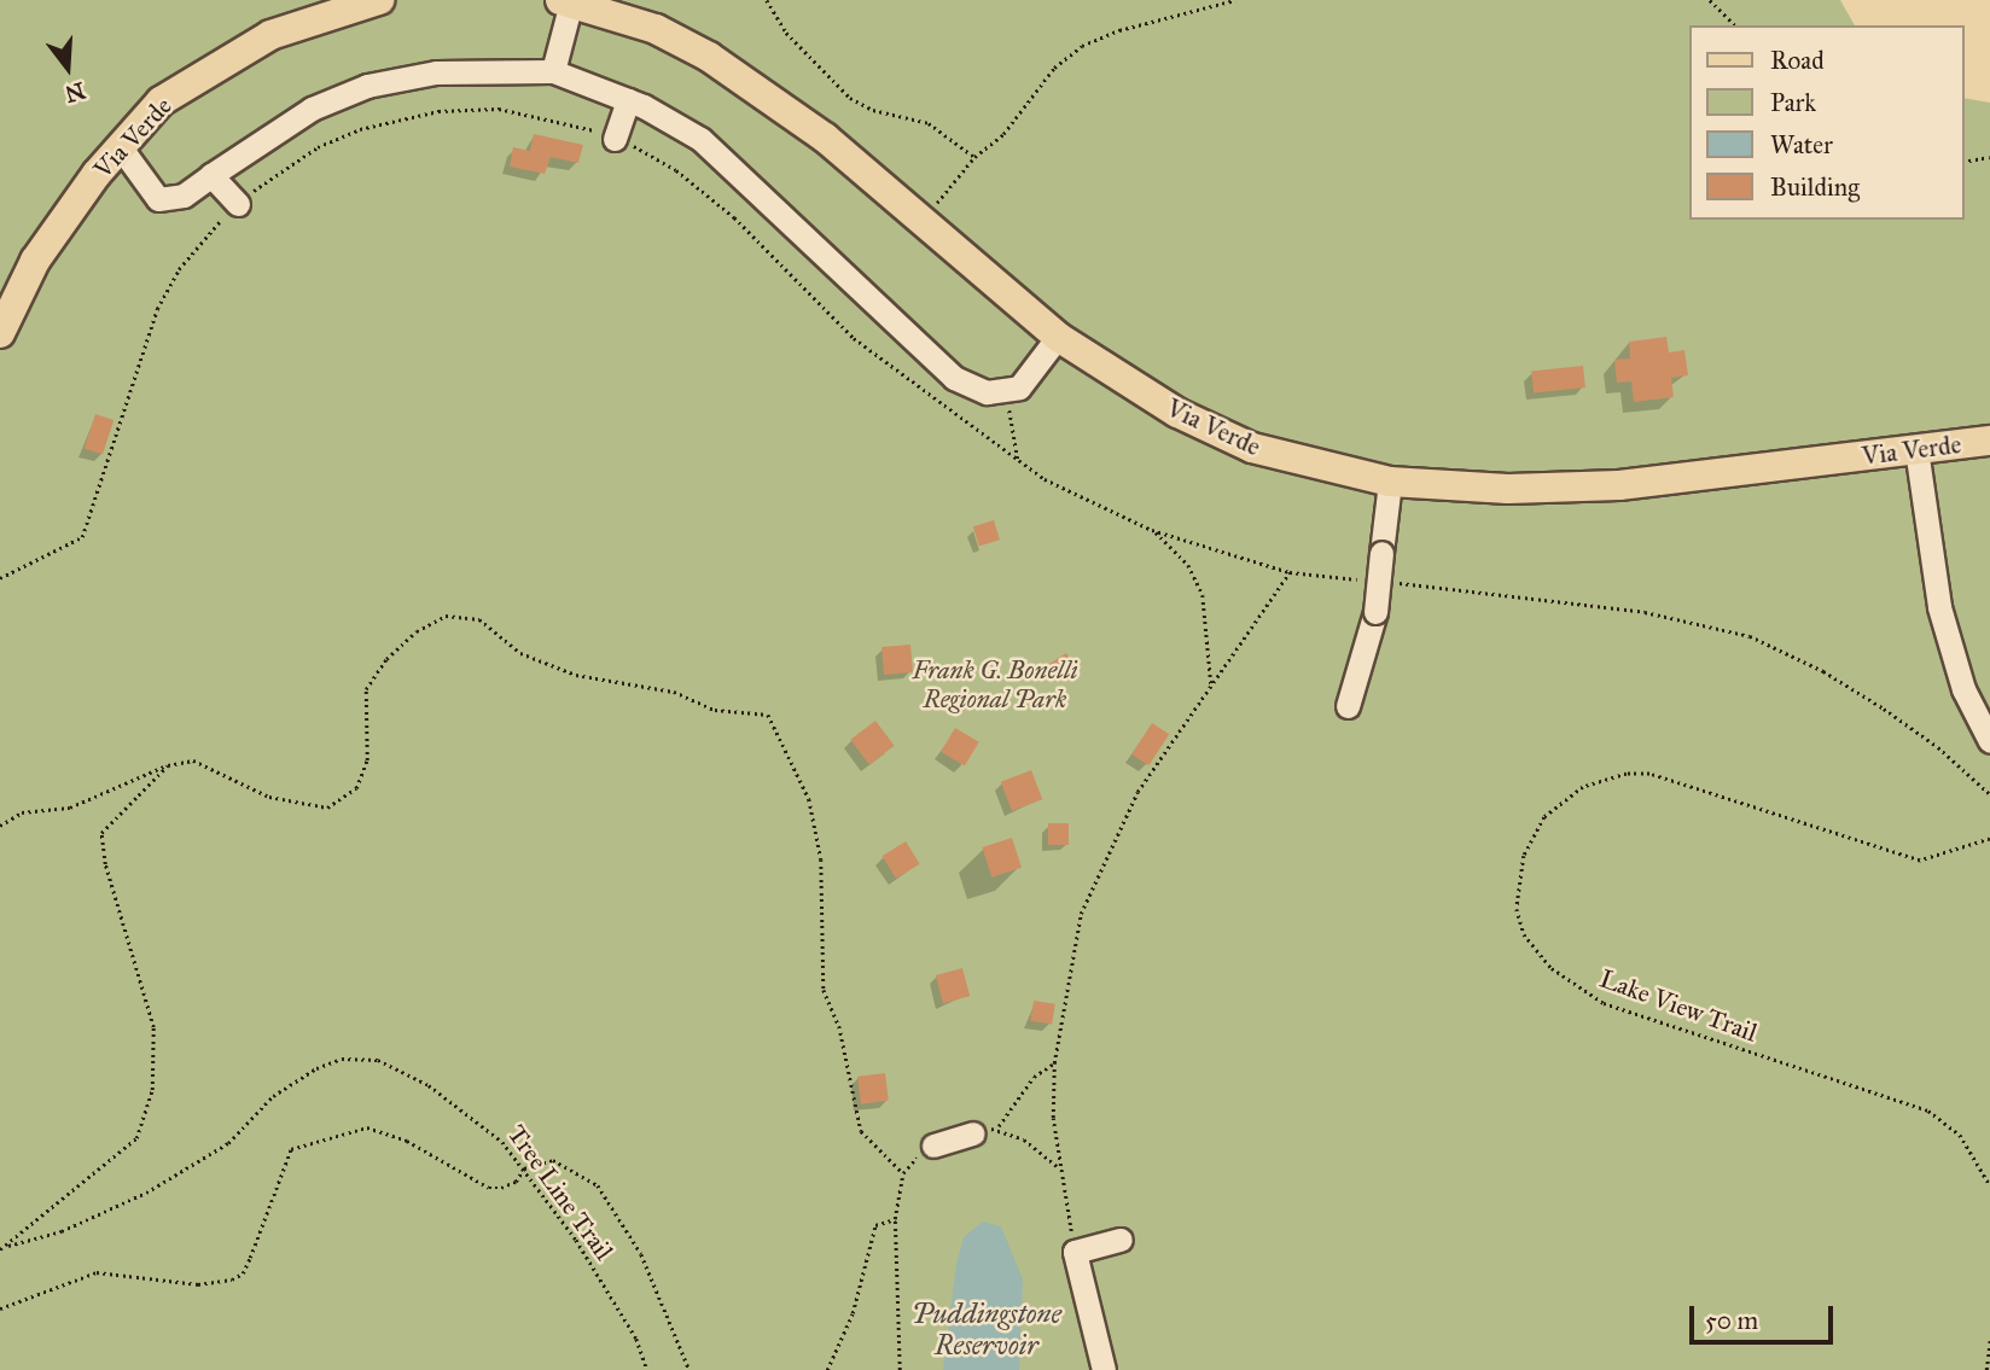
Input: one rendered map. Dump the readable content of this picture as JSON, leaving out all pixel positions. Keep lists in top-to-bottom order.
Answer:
{
  "streets": {
    "main road": ["Via Verde"],
    "path": ["Lake View Trail", "Tree Line Trail"]
  },
  "water": ["Puddingstone Reservoir"],
  "parks": ["Frank G. Bonelli Regional Park"],
  "legend": [
    "Road",
    "Park",
    "Water",
    "Building"
  ],
  "scale_bar": "50 m",
  "north": "bottom"
}
